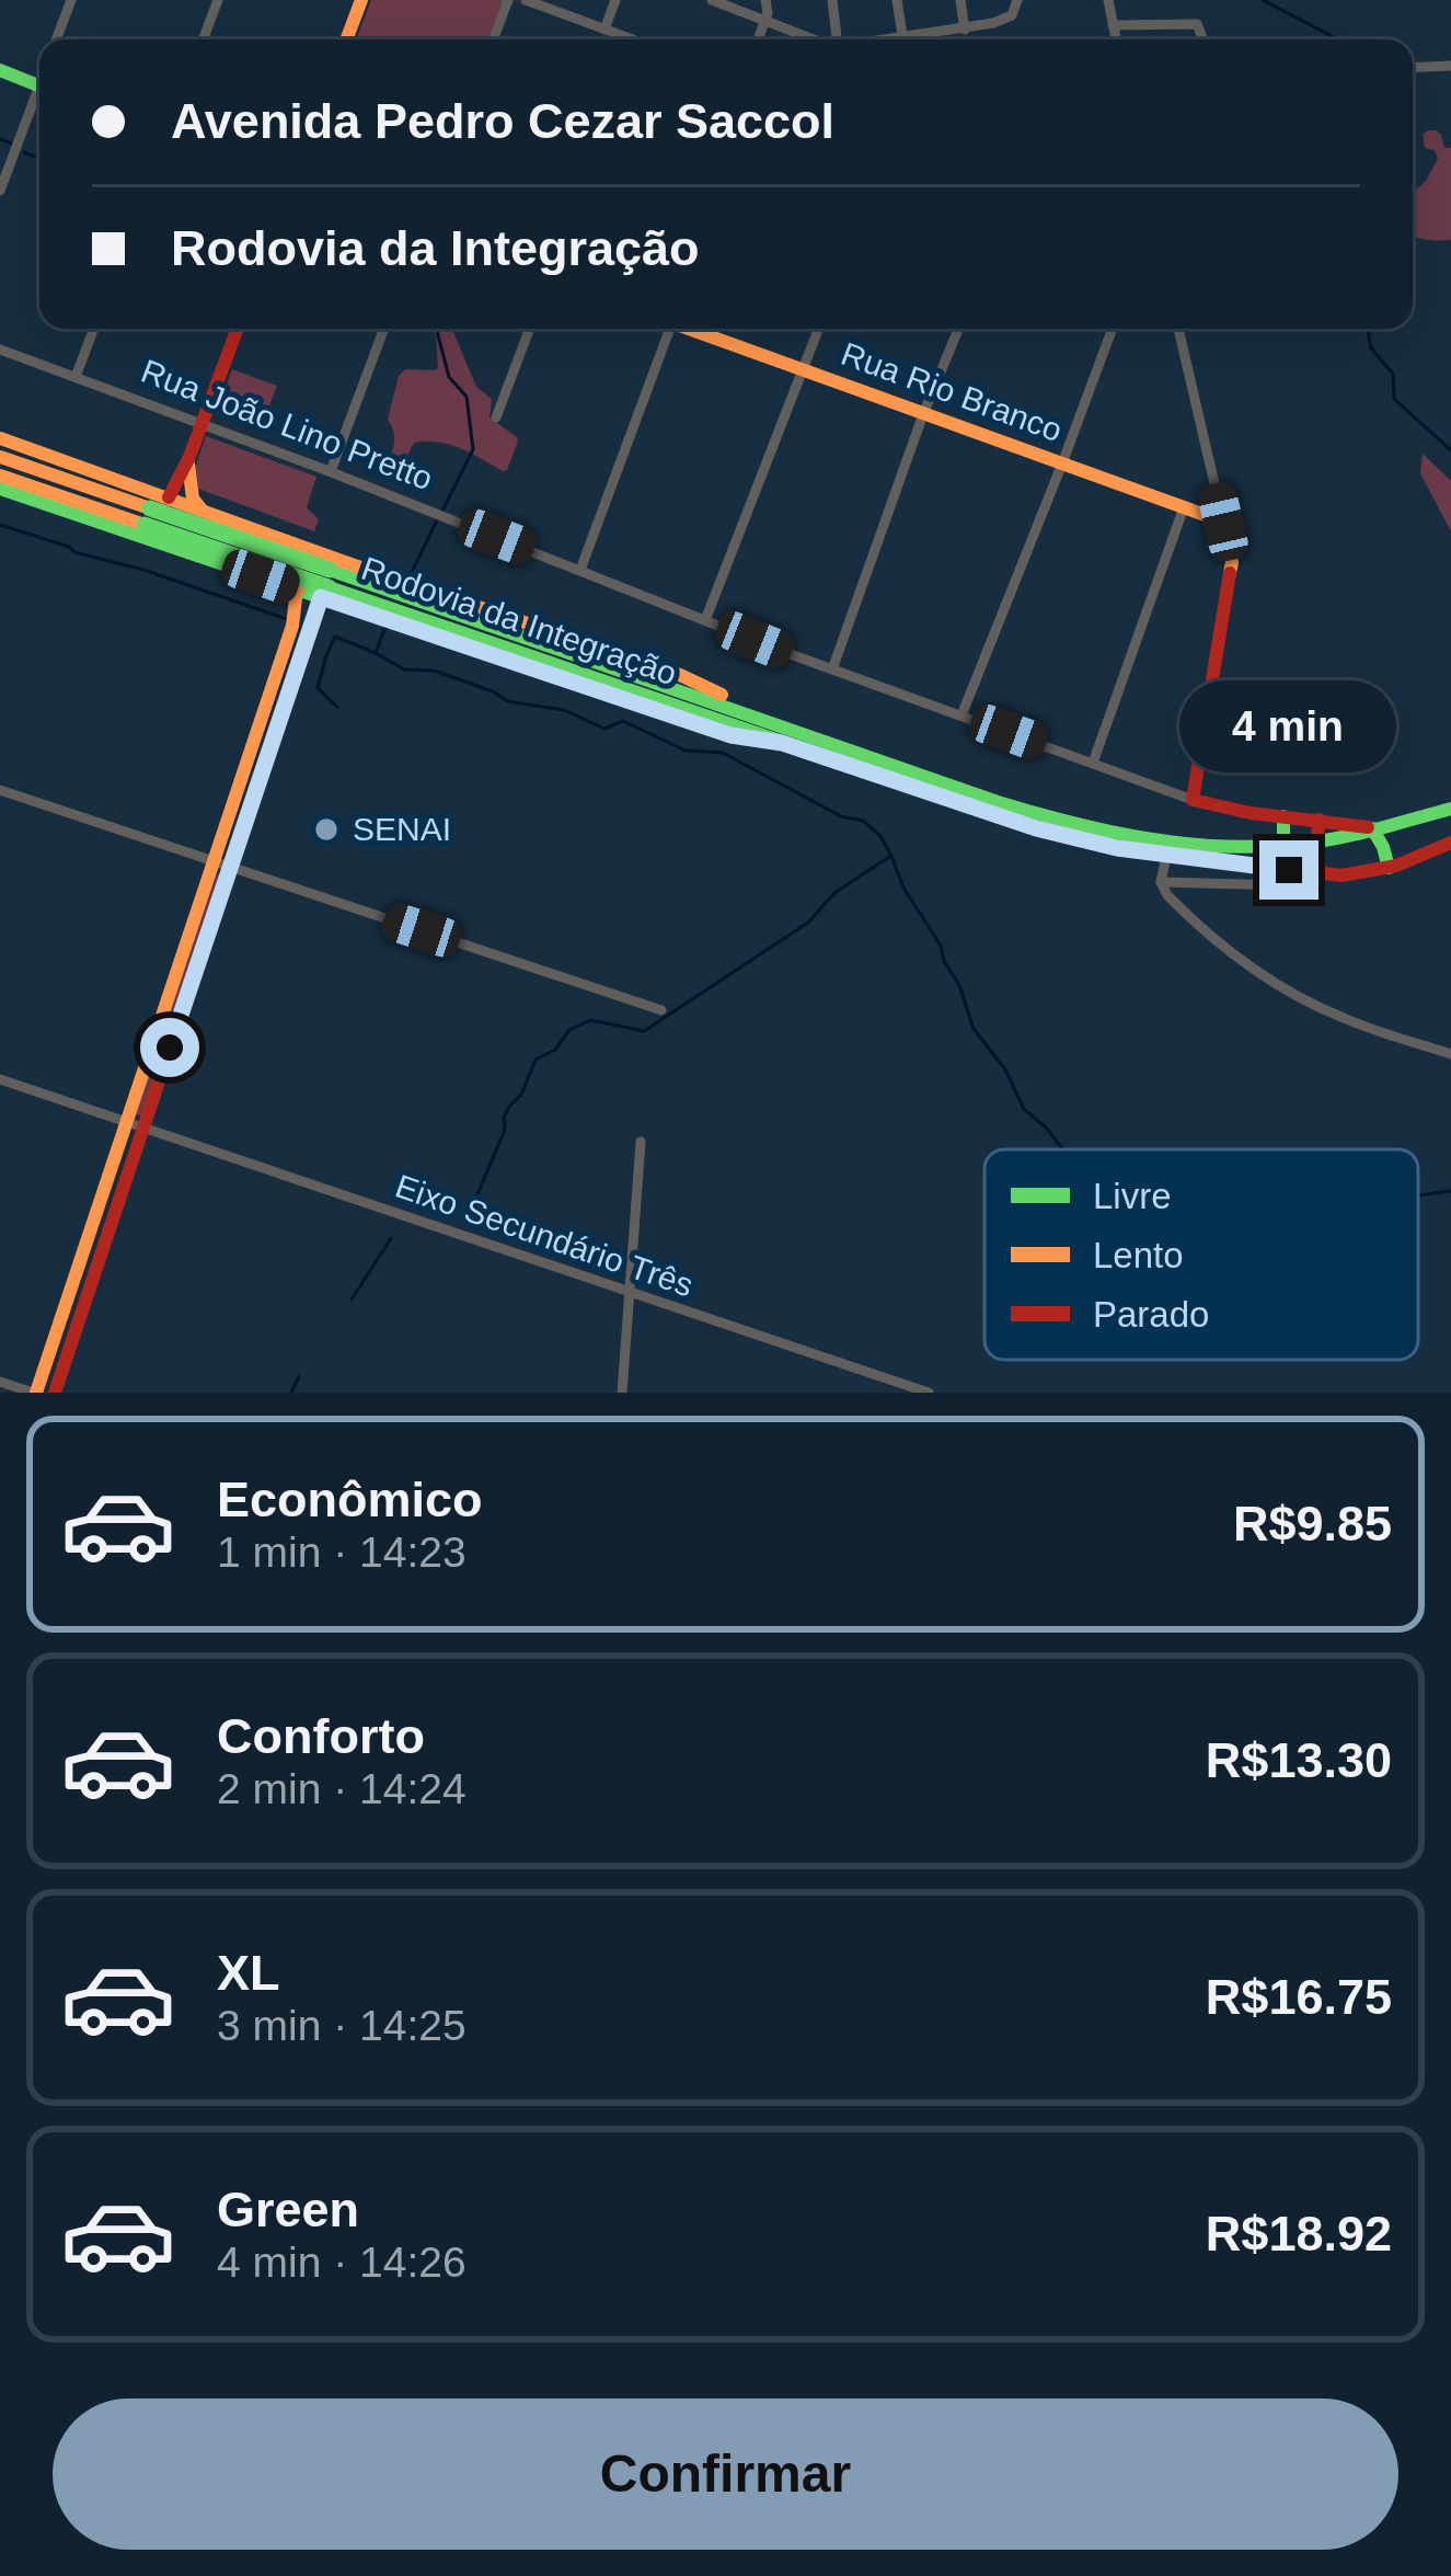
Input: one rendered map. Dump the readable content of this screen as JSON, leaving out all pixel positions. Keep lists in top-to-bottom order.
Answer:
{
  "streets": {
    "main road": ["Rua Rio Branco", "Rua João Lino Pretto", "Rodovia da Integração"],
    "street": ["Eixo Secundário Três"]
  },
  "crossings": [
    ["Rua João Lino Pretto", "Rodovia da Integração"]
  ],
  "places": ["SENAI"],
  "legend": ["Livre", "Lento", "Parado"],
  "page": {
    "banner": ["Avenida Pedro Cezar Saccol", "Rodovia da Integração"],
    "bubble": "4 min",
    "list": [
      {
        "name": "Econômico",
        "note": "1 min · 14:23",
        "value": "R$9.85"
      },
      {
        "name": "Conforto",
        "note": "2 min · 14:24",
        "value": "R$13.30"
      },
      {
        "name": "XL",
        "note": "3 min · 14:25",
        "value": "R$16.75"
      },
      {
        "name": "Green",
        "note": "4 min · 14:26",
        "value": "R$18.92"
      }
    ],
    "buttons": "Confirmar"
  }
}
